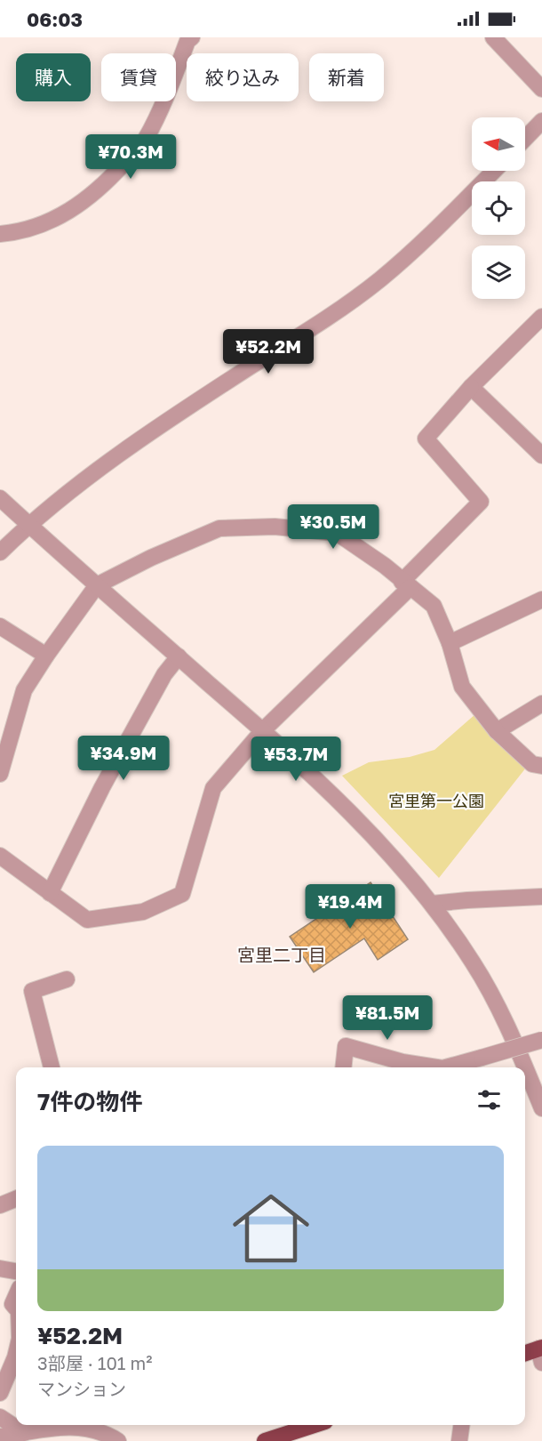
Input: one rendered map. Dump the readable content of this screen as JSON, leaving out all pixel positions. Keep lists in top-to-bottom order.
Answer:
{
  "districts": ["宮里二丁目"],
  "parks": ["宮里第一公園"],
  "north": "left",
  "page": {
    "status": "06:03",
    "chip": [
      "購入",
      "賃貸",
      "絞り込み",
      "新着"
    ],
    "price": [
      "¥70.3M",
      "¥52.2M",
      "¥30.5M",
      "¥34.9M",
      "¥53.7M",
      "¥19.4M",
      "¥81.5M"
    ],
    "heading": "7件の物件",
    "list": [
      {
        "name": "¥52.2M",
        "note": "3部屋 · 101 m² · マンション"
      }
    ]
  }
}
